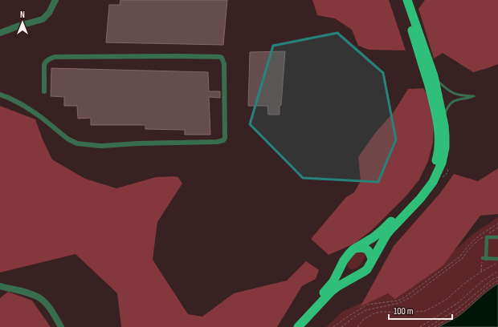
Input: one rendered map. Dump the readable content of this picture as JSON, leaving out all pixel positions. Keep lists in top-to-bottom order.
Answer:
{
  "scale_bar": "100 m",
  "north": "top"
}
